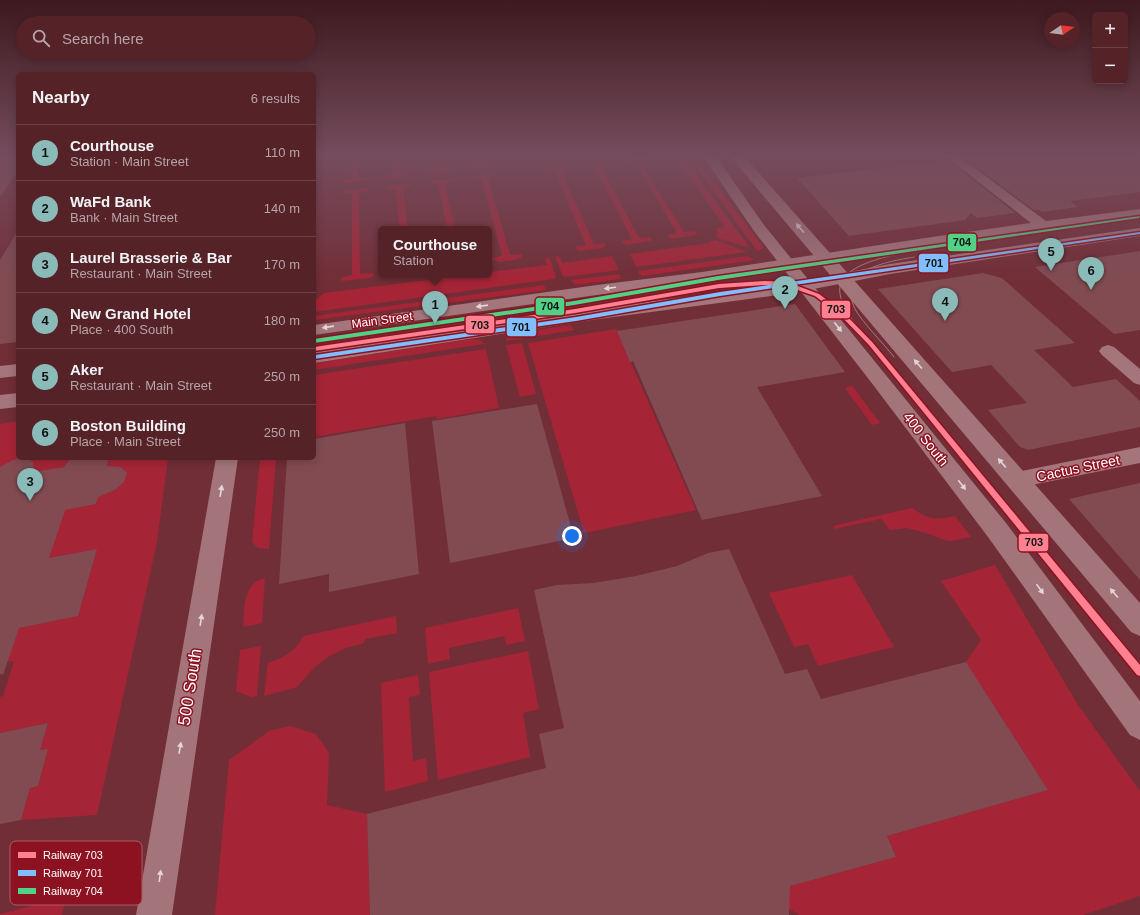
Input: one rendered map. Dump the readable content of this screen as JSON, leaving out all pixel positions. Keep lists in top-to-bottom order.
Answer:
{
  "streets": {
    "main road": ["400 South", "500 South"],
    "street": ["Main Street", "Cactus Street"]
  },
  "crossings": [
    ["Main Street", "400 South"]
  ],
  "one_way": ["500 South"],
  "lines": ["rail line 704", "rail line 701", "rail line 703"],
  "legend": ["Railway 703", "Railway 701", "Railway 704"],
  "north": "right",
  "page": {
    "map_buttons": ["+", "−"],
    "search": "Search here",
    "heading": ["Nearby", "6 results"],
    "list": [
      {
        "mark": "1",
        "name": "Courthouse",
        "note": "Station · Main Street",
        "value": "110 m"
      },
      {
        "mark": "2",
        "name": "WaFd Bank",
        "note": "Bank · Main Street",
        "value": "140 m"
      },
      {
        "mark": "3",
        "name": "Laurel Brasserie & Bar",
        "note": "Restaurant · Main Street",
        "value": "170 m"
      },
      {
        "mark": "4",
        "name": "New Grand Hotel",
        "note": "Place · 400 South",
        "value": "180 m"
      },
      {
        "mark": "5",
        "name": "Aker",
        "note": "Restaurant · Main Street",
        "value": "250 m"
      },
      {
        "mark": "6",
        "name": "Boston Building",
        "note": "Place · Main Street",
        "value": "250 m"
      }
    ],
    "popup": ["Courthouse", "Station"],
    "pins": [
      "5",
      "6",
      "2",
      "4",
      "1",
      "3"
    ]
  }
}
